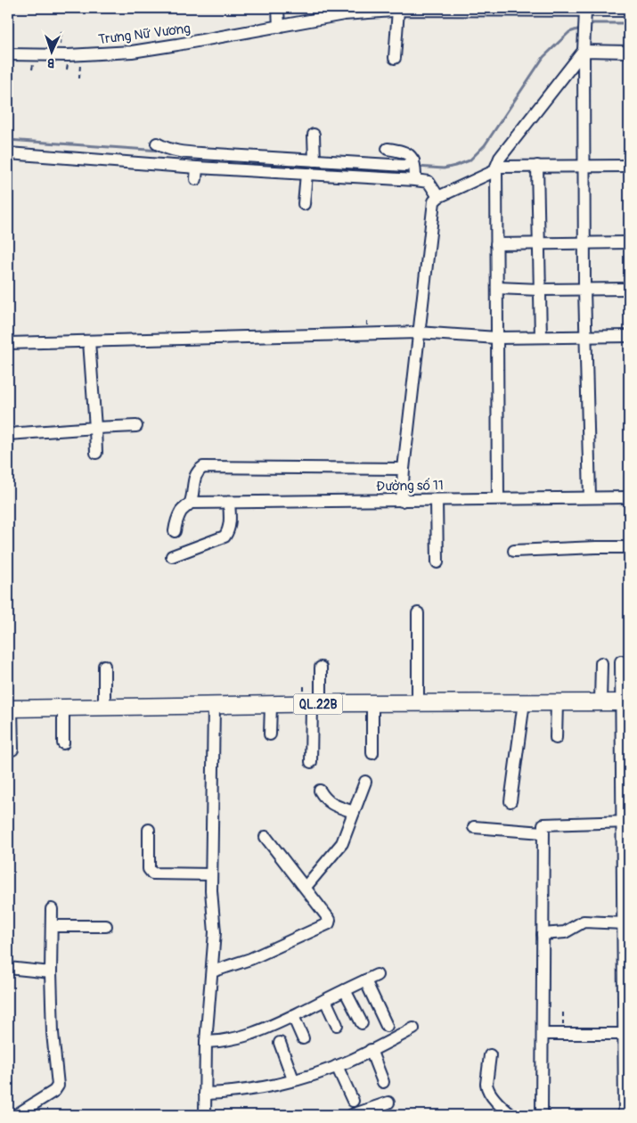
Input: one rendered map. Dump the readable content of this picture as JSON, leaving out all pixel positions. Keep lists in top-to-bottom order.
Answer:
{
  "streets": {
    "highway": ["QL.22B"],
    "street": ["Trưng Nữ Vương", "Đường số 11"]
  },
  "north": "bottom"
}
